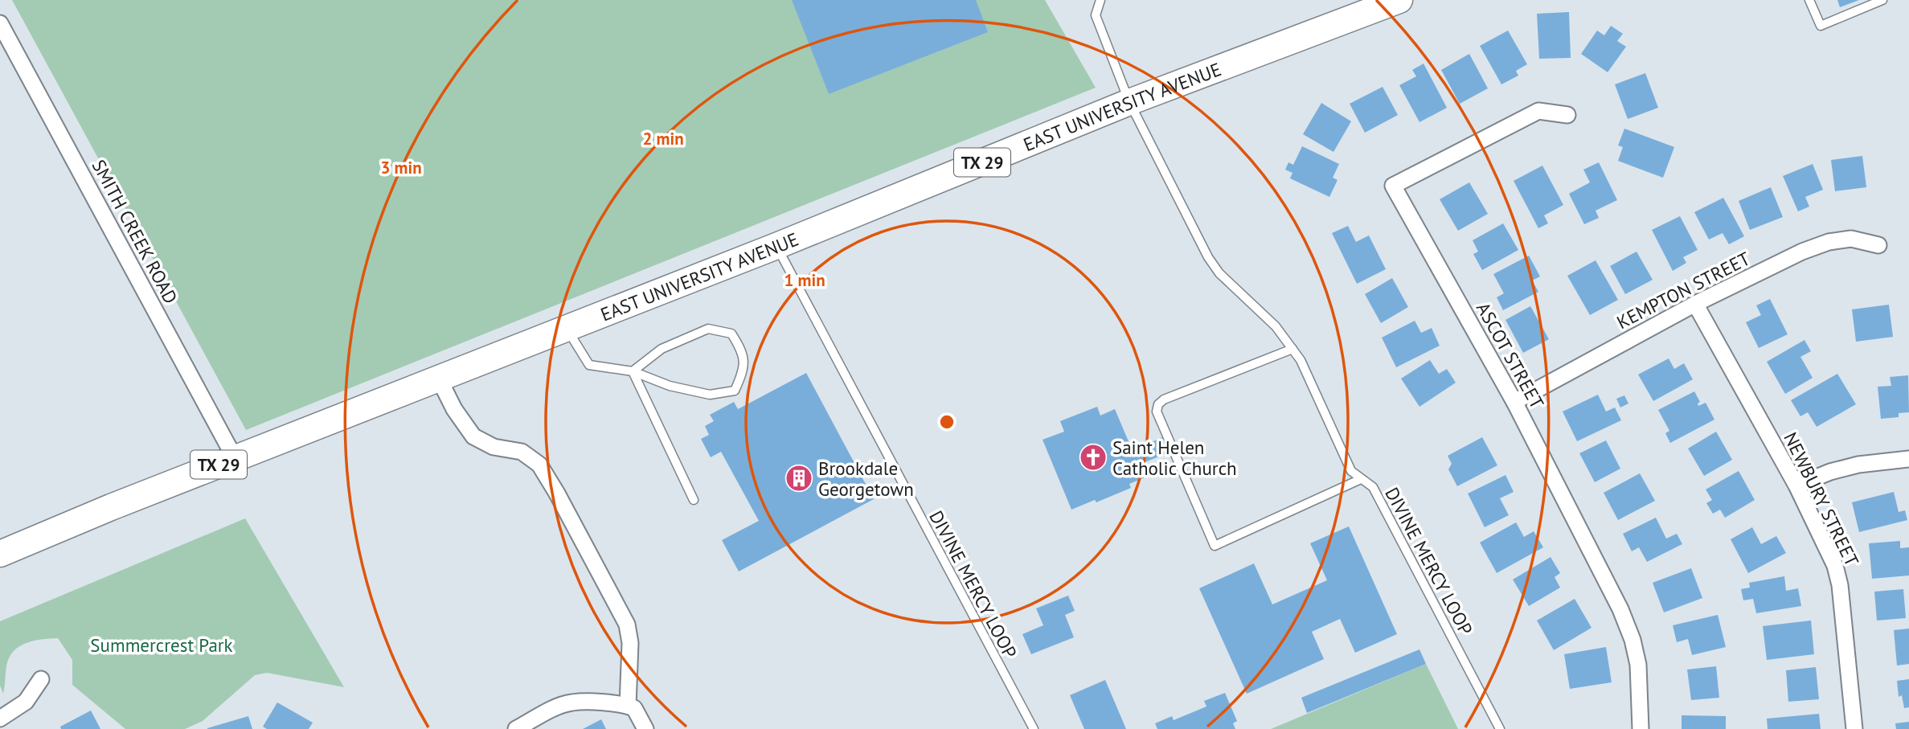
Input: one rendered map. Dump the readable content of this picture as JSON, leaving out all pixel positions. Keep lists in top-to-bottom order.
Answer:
{
  "streets": {
    "main road": ["EAST UNIVERSITY AVENUE", "TX 29"],
    "street": [
      "SMITH CREEK ROAD",
      "KEMPTON STREET",
      "ASCOT STREET",
      "NEWBURY STREET"
    ],
    "lane": ["DIVINE MERCY LOOP"]
  },
  "crossings": [
    ["EAST UNIVERSITY AVENUE", "SMITH CREEK ROAD"],
    ["EAST UNIVERSITY AVENUE", "DIVINE MERCY LOOP"],
    ["KEMPTON STREET", "ASCOT STREET"],
    ["KEMPTON STREET", "NEWBURY STREET"]
  ],
  "parks": ["Summercrest Park"],
  "places": {
    "church": ["Saint Helen Catholic Church"],
    "building": ["Brookdale Georgetown"]
  },
  "rings": ["2 min", "3 min", "1 min"]
}
